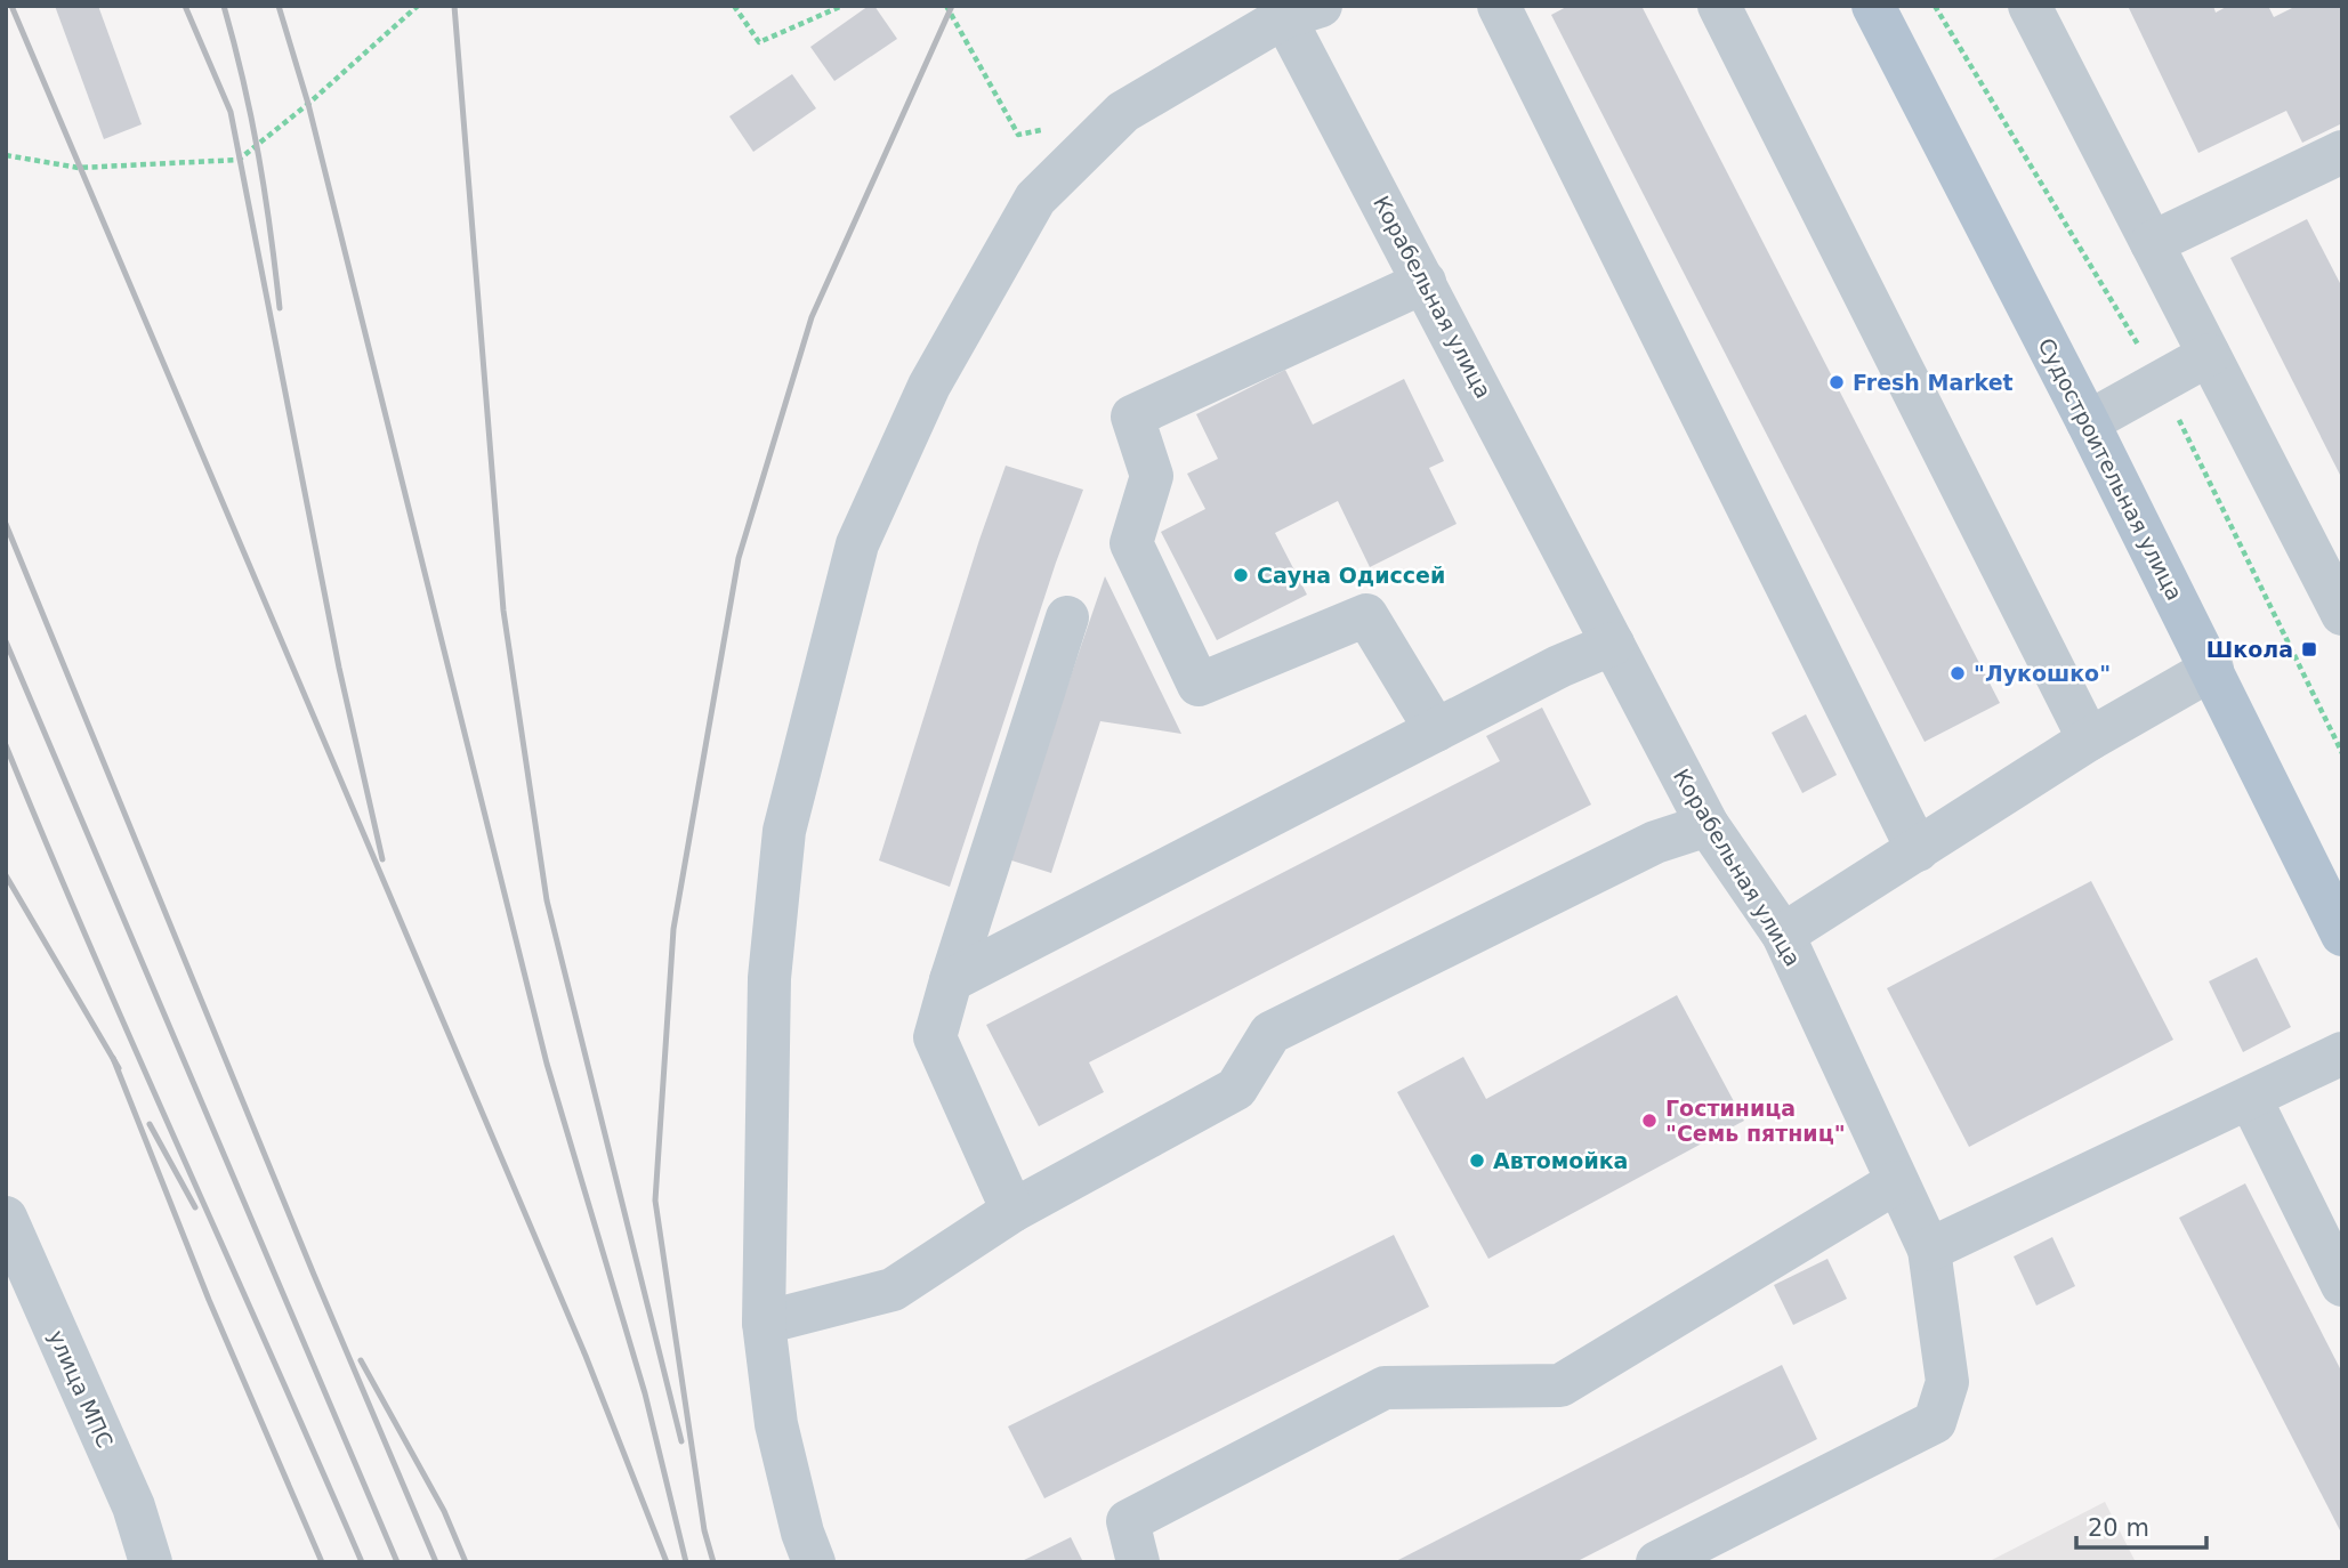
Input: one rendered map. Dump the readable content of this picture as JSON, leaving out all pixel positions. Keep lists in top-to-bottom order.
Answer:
{
  "streets": {
    "main road": ["Судостроительная улица"],
    "lane": ["Корабельная улица", "улица МПС"]
  },
  "places": {
    "other": [
      "Fresh Market",
      "Сауна Одиссей",
      "\"Лукошко\"",
      "Гостиница \"Семь пятниц\"",
      "Автомойка"
    ],
    "transit": ["Школа"]
  },
  "scale_bar": "20 m"
}
